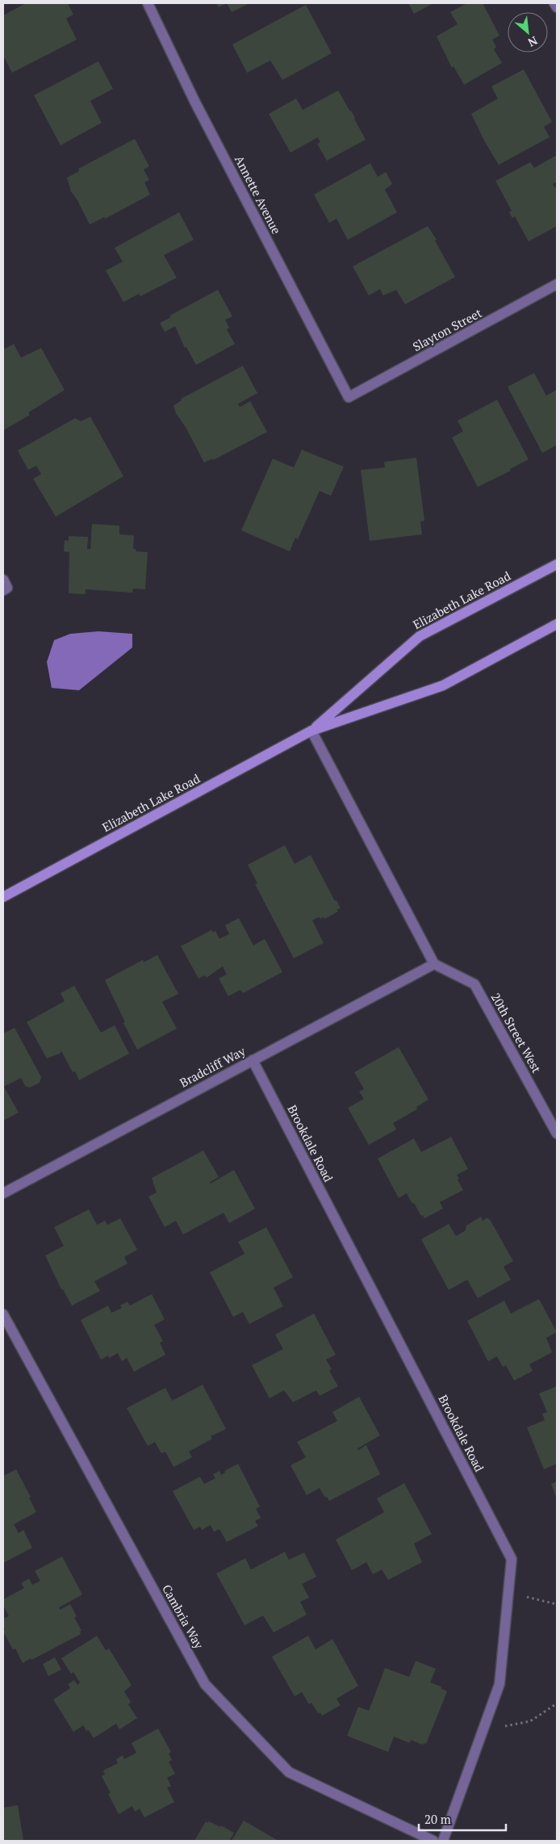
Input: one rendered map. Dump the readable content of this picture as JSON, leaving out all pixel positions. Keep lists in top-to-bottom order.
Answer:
{
  "streets": {
    "main road": ["Elizabeth Lake Road"],
    "street": [
      "Annette Avenue",
      "Slayton Street",
      "20th Street West",
      "Bradcliff Way",
      "Brookdale Road",
      "Cambria Way"
    ]
  },
  "crossings": [
    ["Annette Avenue", "Slayton Street"],
    ["20th Street West", "Bradcliff Way"],
    ["Bradcliff Way", "Brookdale Road"]
  ],
  "scale_bar": "20 m",
  "north": "bottom right"
}
